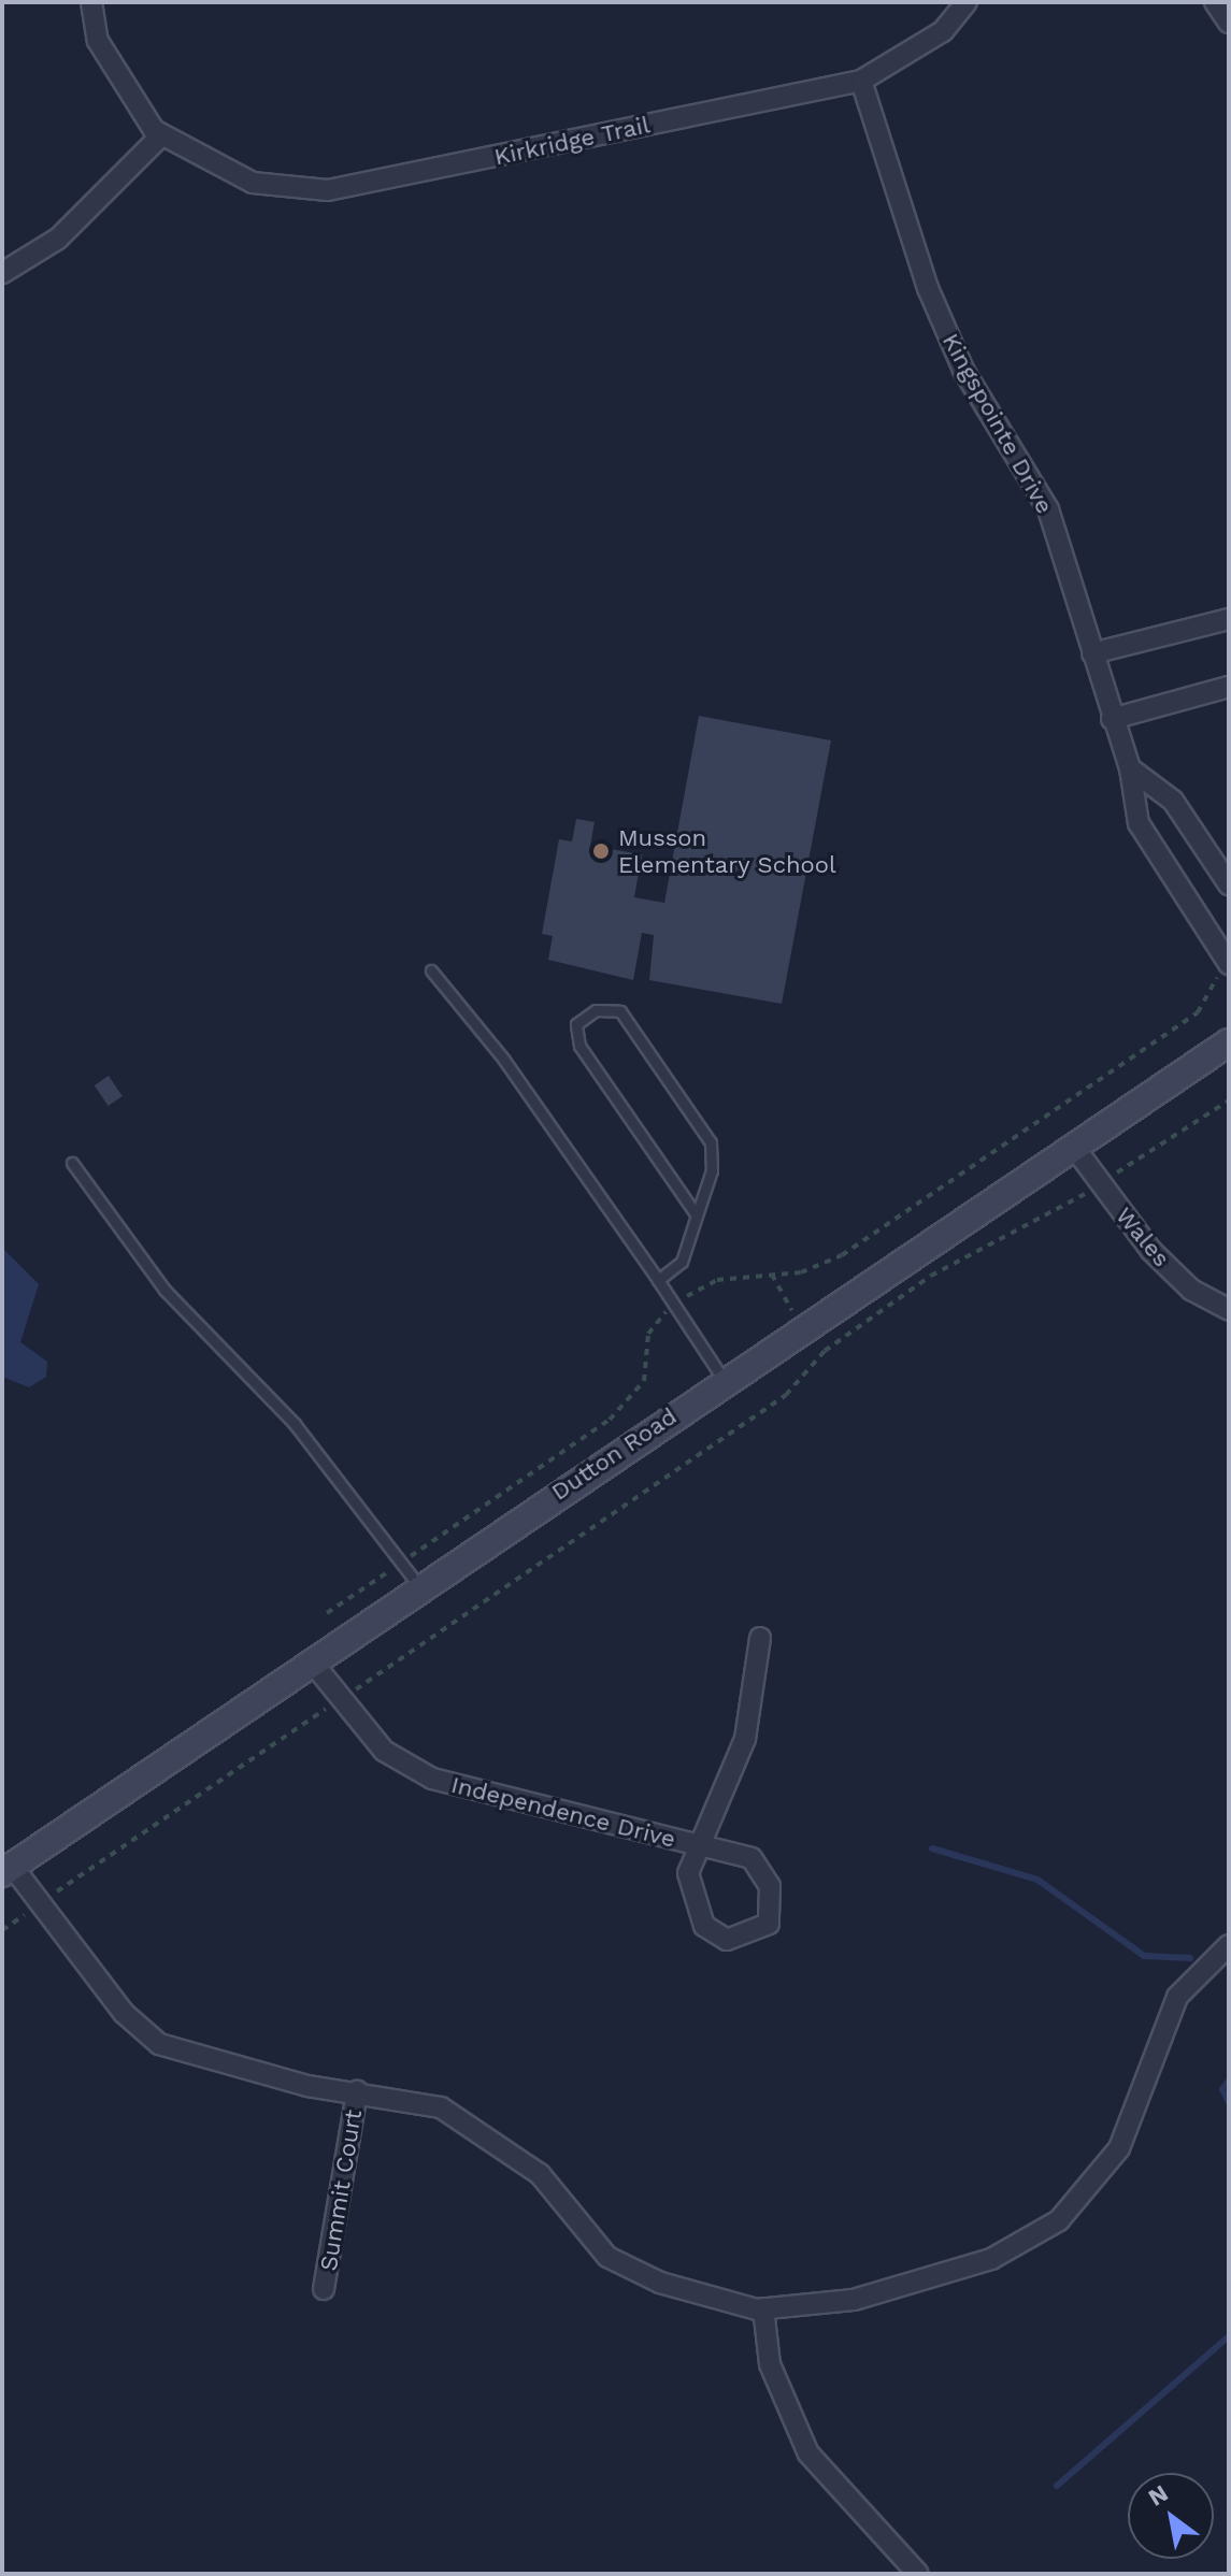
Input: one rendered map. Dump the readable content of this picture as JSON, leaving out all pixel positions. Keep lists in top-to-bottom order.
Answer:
{
  "streets": {
    "street": [
      "Kirkridge Trail",
      "Kingspointe Drive",
      "Wales",
      "Dutton Road",
      "Independence Drive",
      "Summit Court"
    ]
  },
  "crossings": [
    ["Kirkridge Trail", "Kingspointe Drive"],
    ["Wales", "Dutton Road"],
    ["Dutton Road", "Independence Drive"]
  ],
  "places": ["Musson Elementary School"],
  "north": "top left"
}
